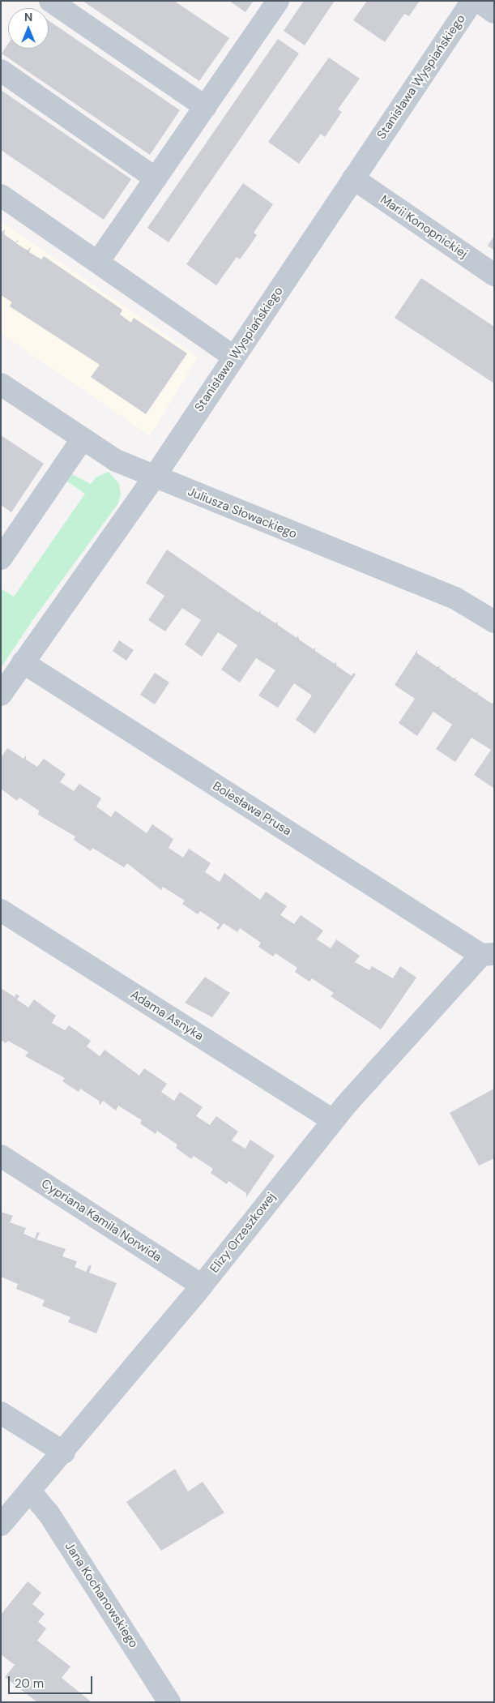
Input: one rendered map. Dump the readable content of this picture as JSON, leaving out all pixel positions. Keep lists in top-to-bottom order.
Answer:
{
  "streets": {
    "street": [
      "Stanisława Wyspiańskiego",
      "Marii Konopnickiej",
      "Juliusza Słowackiego",
      "Bolesława Prusa",
      "Adama Asnyka",
      "Cypriana Kamila Norwida",
      "Elizy Orzeszkowej",
      "Jana Kochanowskiego"
    ]
  },
  "crossings": [
    ["Stanisława Wyspiańskiego", "Marii Konopnickiej"],
    ["Stanisława Wyspiańskiego", "Juliusza Słowackiego"],
    ["Stanisława Wyspiańskiego", "Bolesława Prusa"],
    ["Bolesława Prusa", "Elizy Orzeszkowej"],
    ["Adama Asnyka", "Elizy Orzeszkowej"],
    ["Cypriana Kamila Norwida", "Elizy Orzeszkowej"],
    ["Elizy Orzeszkowej", "Jana Kochanowskiego"]
  ],
  "scale_bar": "20 m",
  "north": "top"
}
